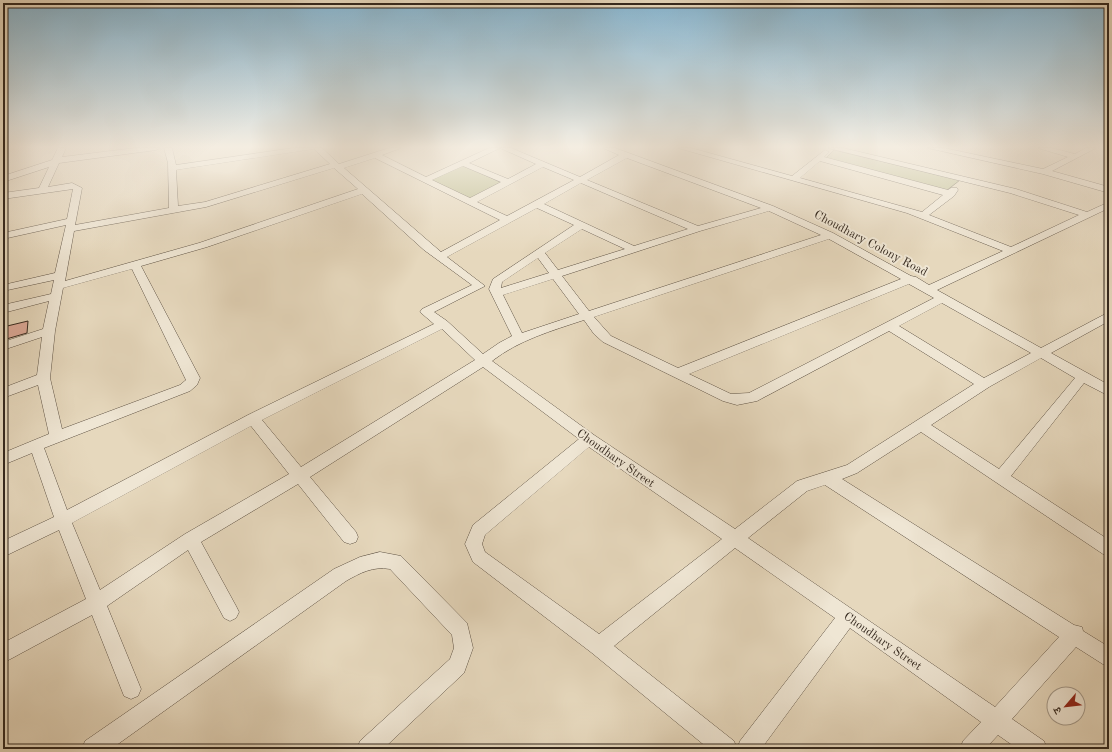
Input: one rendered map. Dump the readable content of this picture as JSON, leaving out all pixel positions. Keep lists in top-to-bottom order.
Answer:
{
  "streets": {
    "street": ["Choudhary Colony Road", "Choudhary Street"]
  },
  "north": "bottom left"
}
